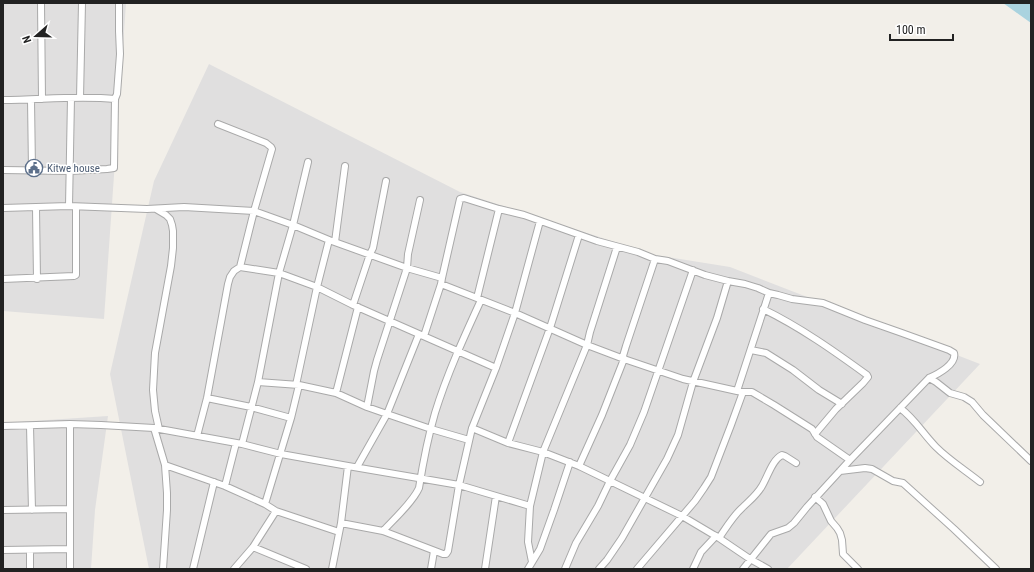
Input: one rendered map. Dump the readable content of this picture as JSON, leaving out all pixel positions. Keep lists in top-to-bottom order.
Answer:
{
  "places": {
    "public building": ["Kitwe house"]
  },
  "scale_bar": "100 m",
  "north": "left"
}
